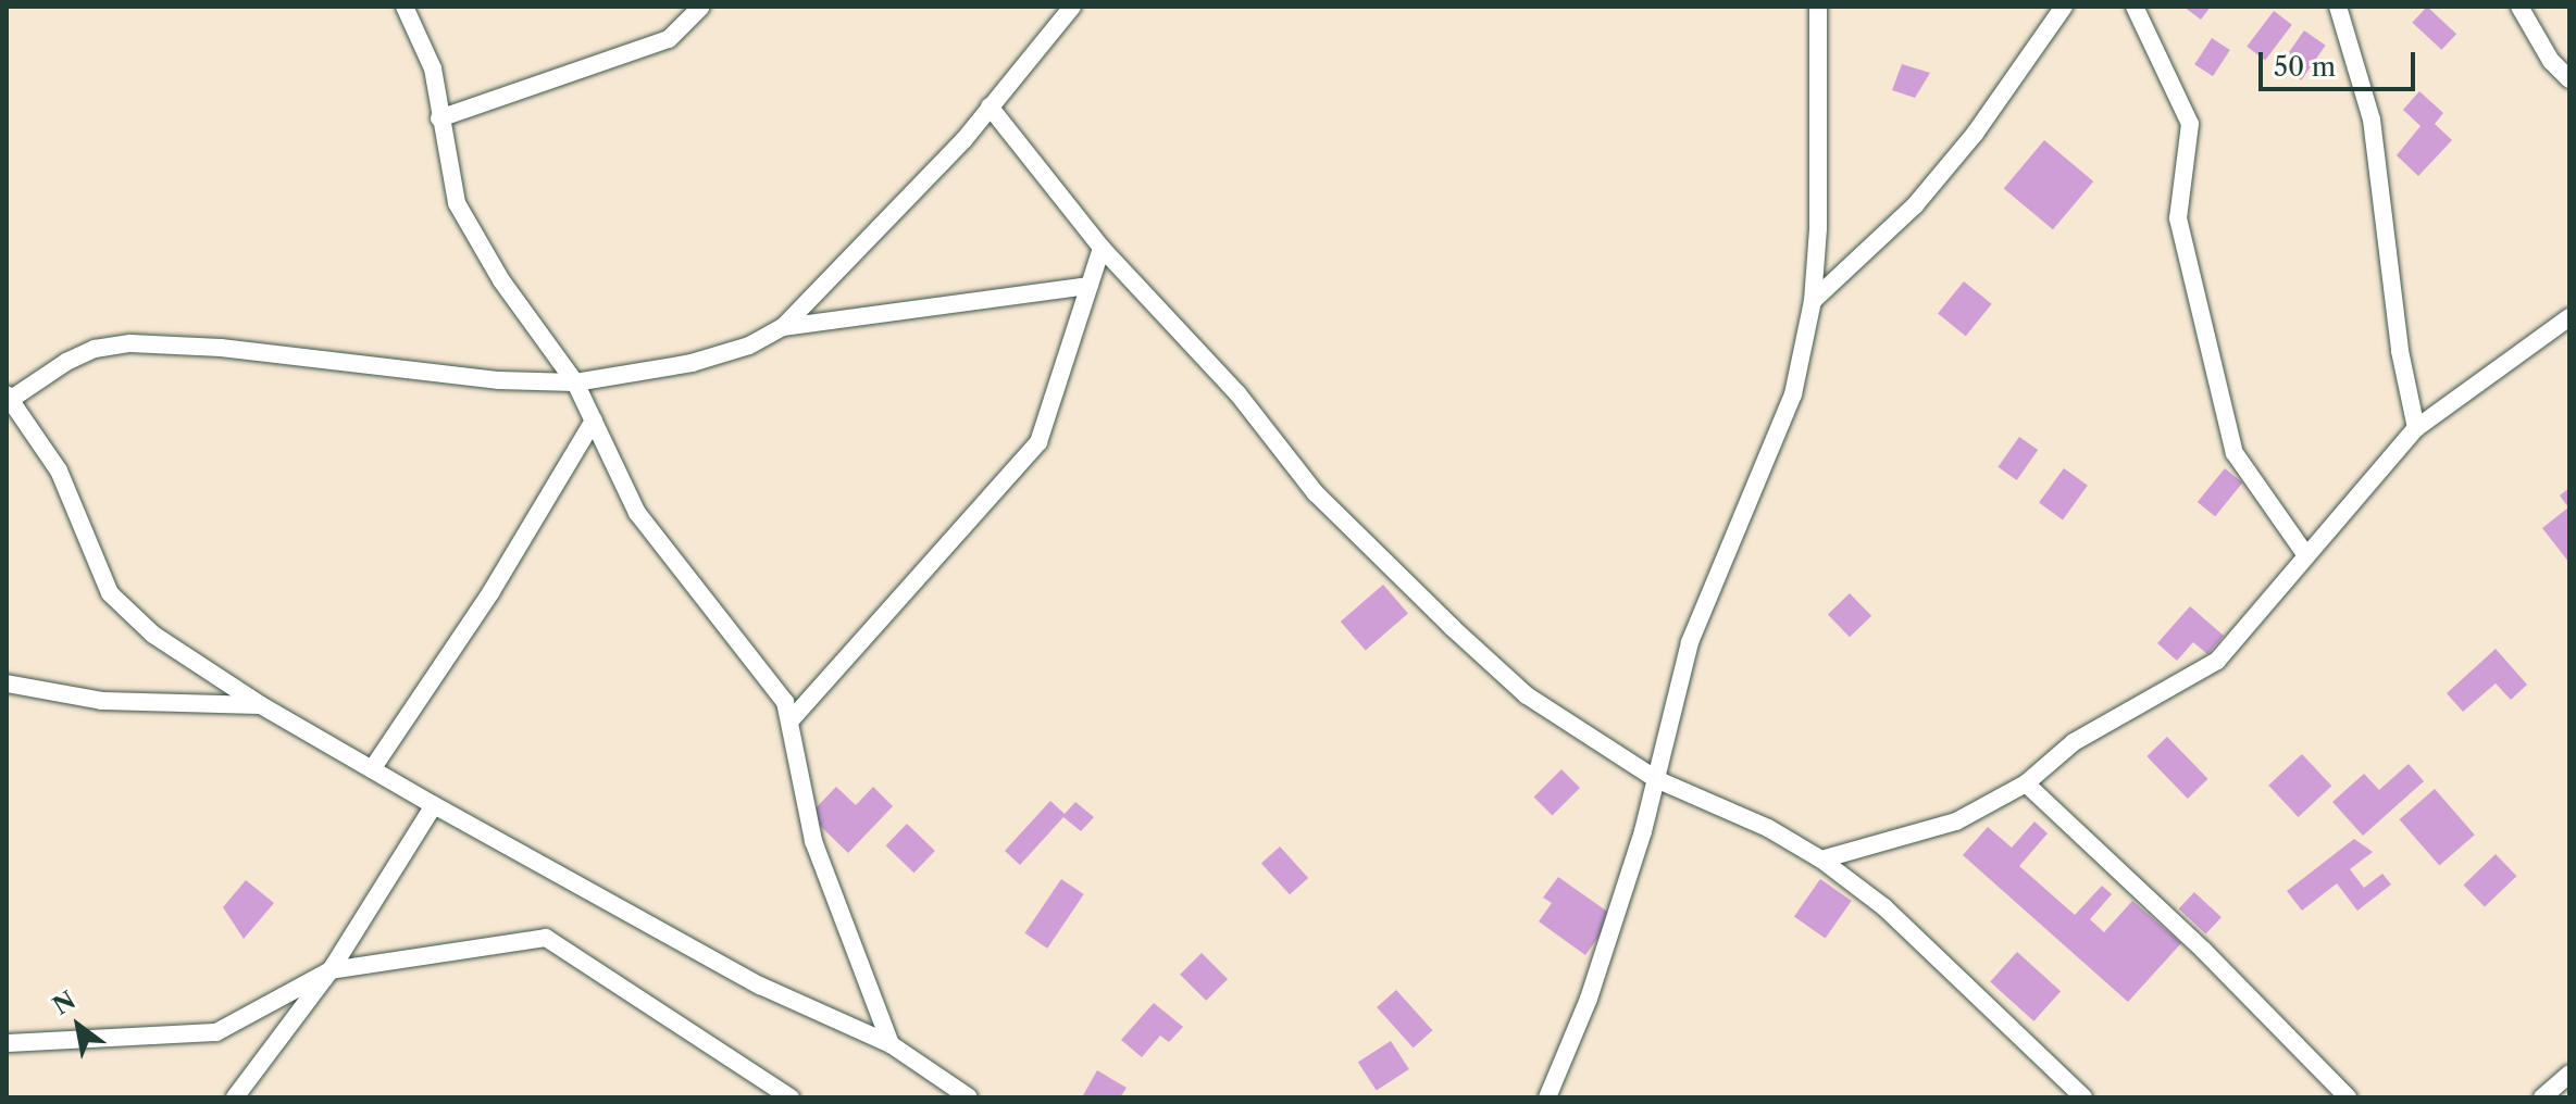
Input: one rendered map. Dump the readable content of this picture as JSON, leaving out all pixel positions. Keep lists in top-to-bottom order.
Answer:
{
  "scale_bar": "50 m",
  "north": "top left"
}
